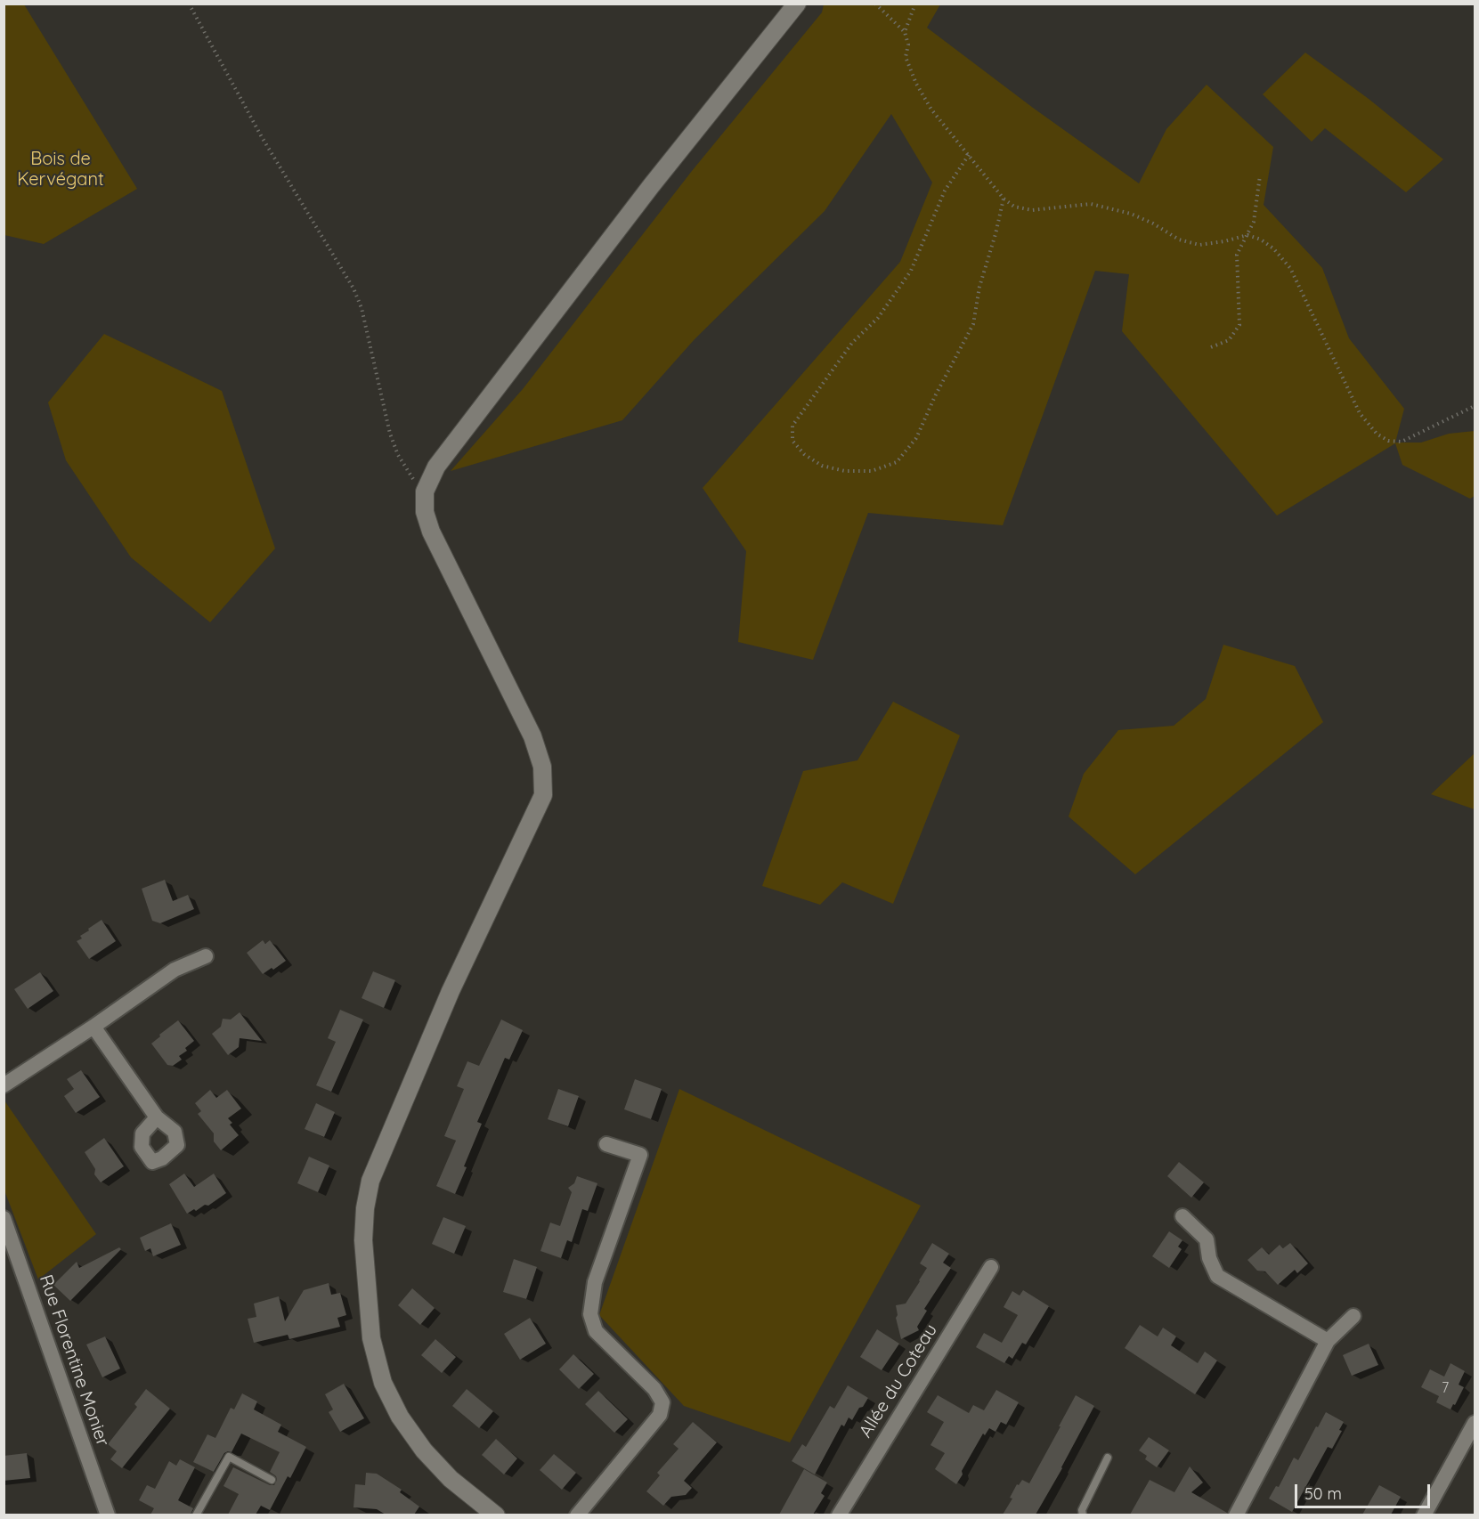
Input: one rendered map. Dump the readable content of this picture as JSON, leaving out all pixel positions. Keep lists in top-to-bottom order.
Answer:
{
  "streets": {
    "street": ["Rue Florentine Monier", "Allée du Coteau"]
  },
  "parks": ["Bois de Kervégant"],
  "house_numbers": ["7"],
  "scale_bar": "50 m"
}
